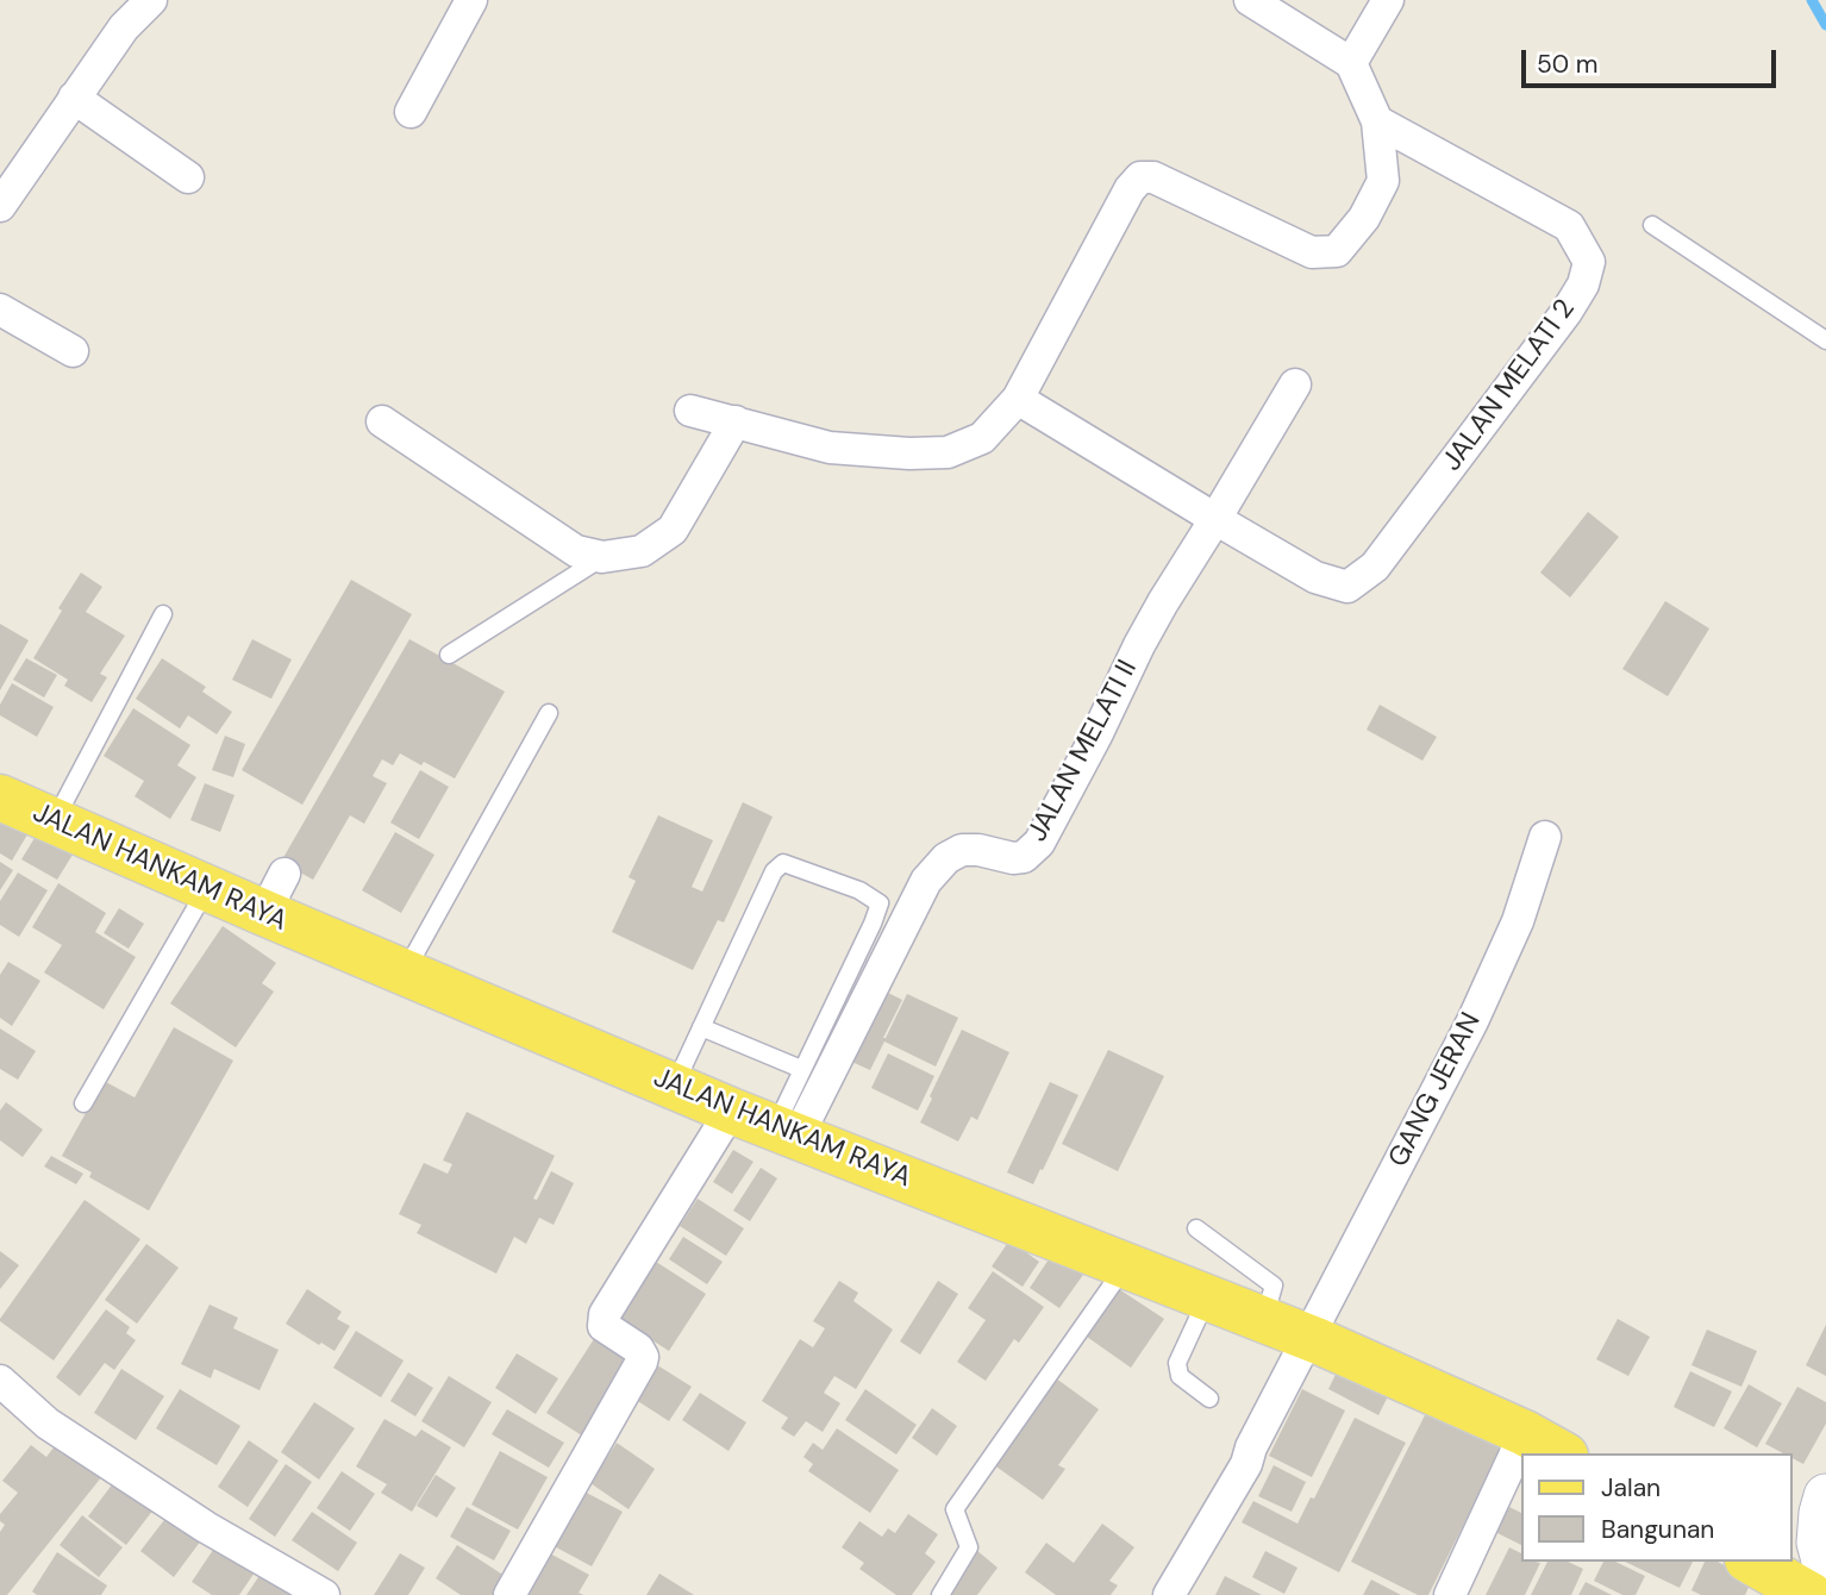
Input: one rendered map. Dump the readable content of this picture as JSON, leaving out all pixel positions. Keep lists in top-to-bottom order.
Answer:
{
  "streets": {
    "main road": ["JALAN HANKAM RAYA"],
    "street": ["JALAN MELATI 2", "JALAN MELATI II", "GANG JERAN"]
  },
  "crossings": [
    ["JALAN MELATI 2", "JALAN MELATI II"],
    ["JALAN MELATI II", "JALAN HANKAM RAYA"],
    ["JALAN HANKAM RAYA", "GANG JERAN"]
  ],
  "legend": ["Jalan", "Bangunan"],
  "scale_bar": "50 m"
}
